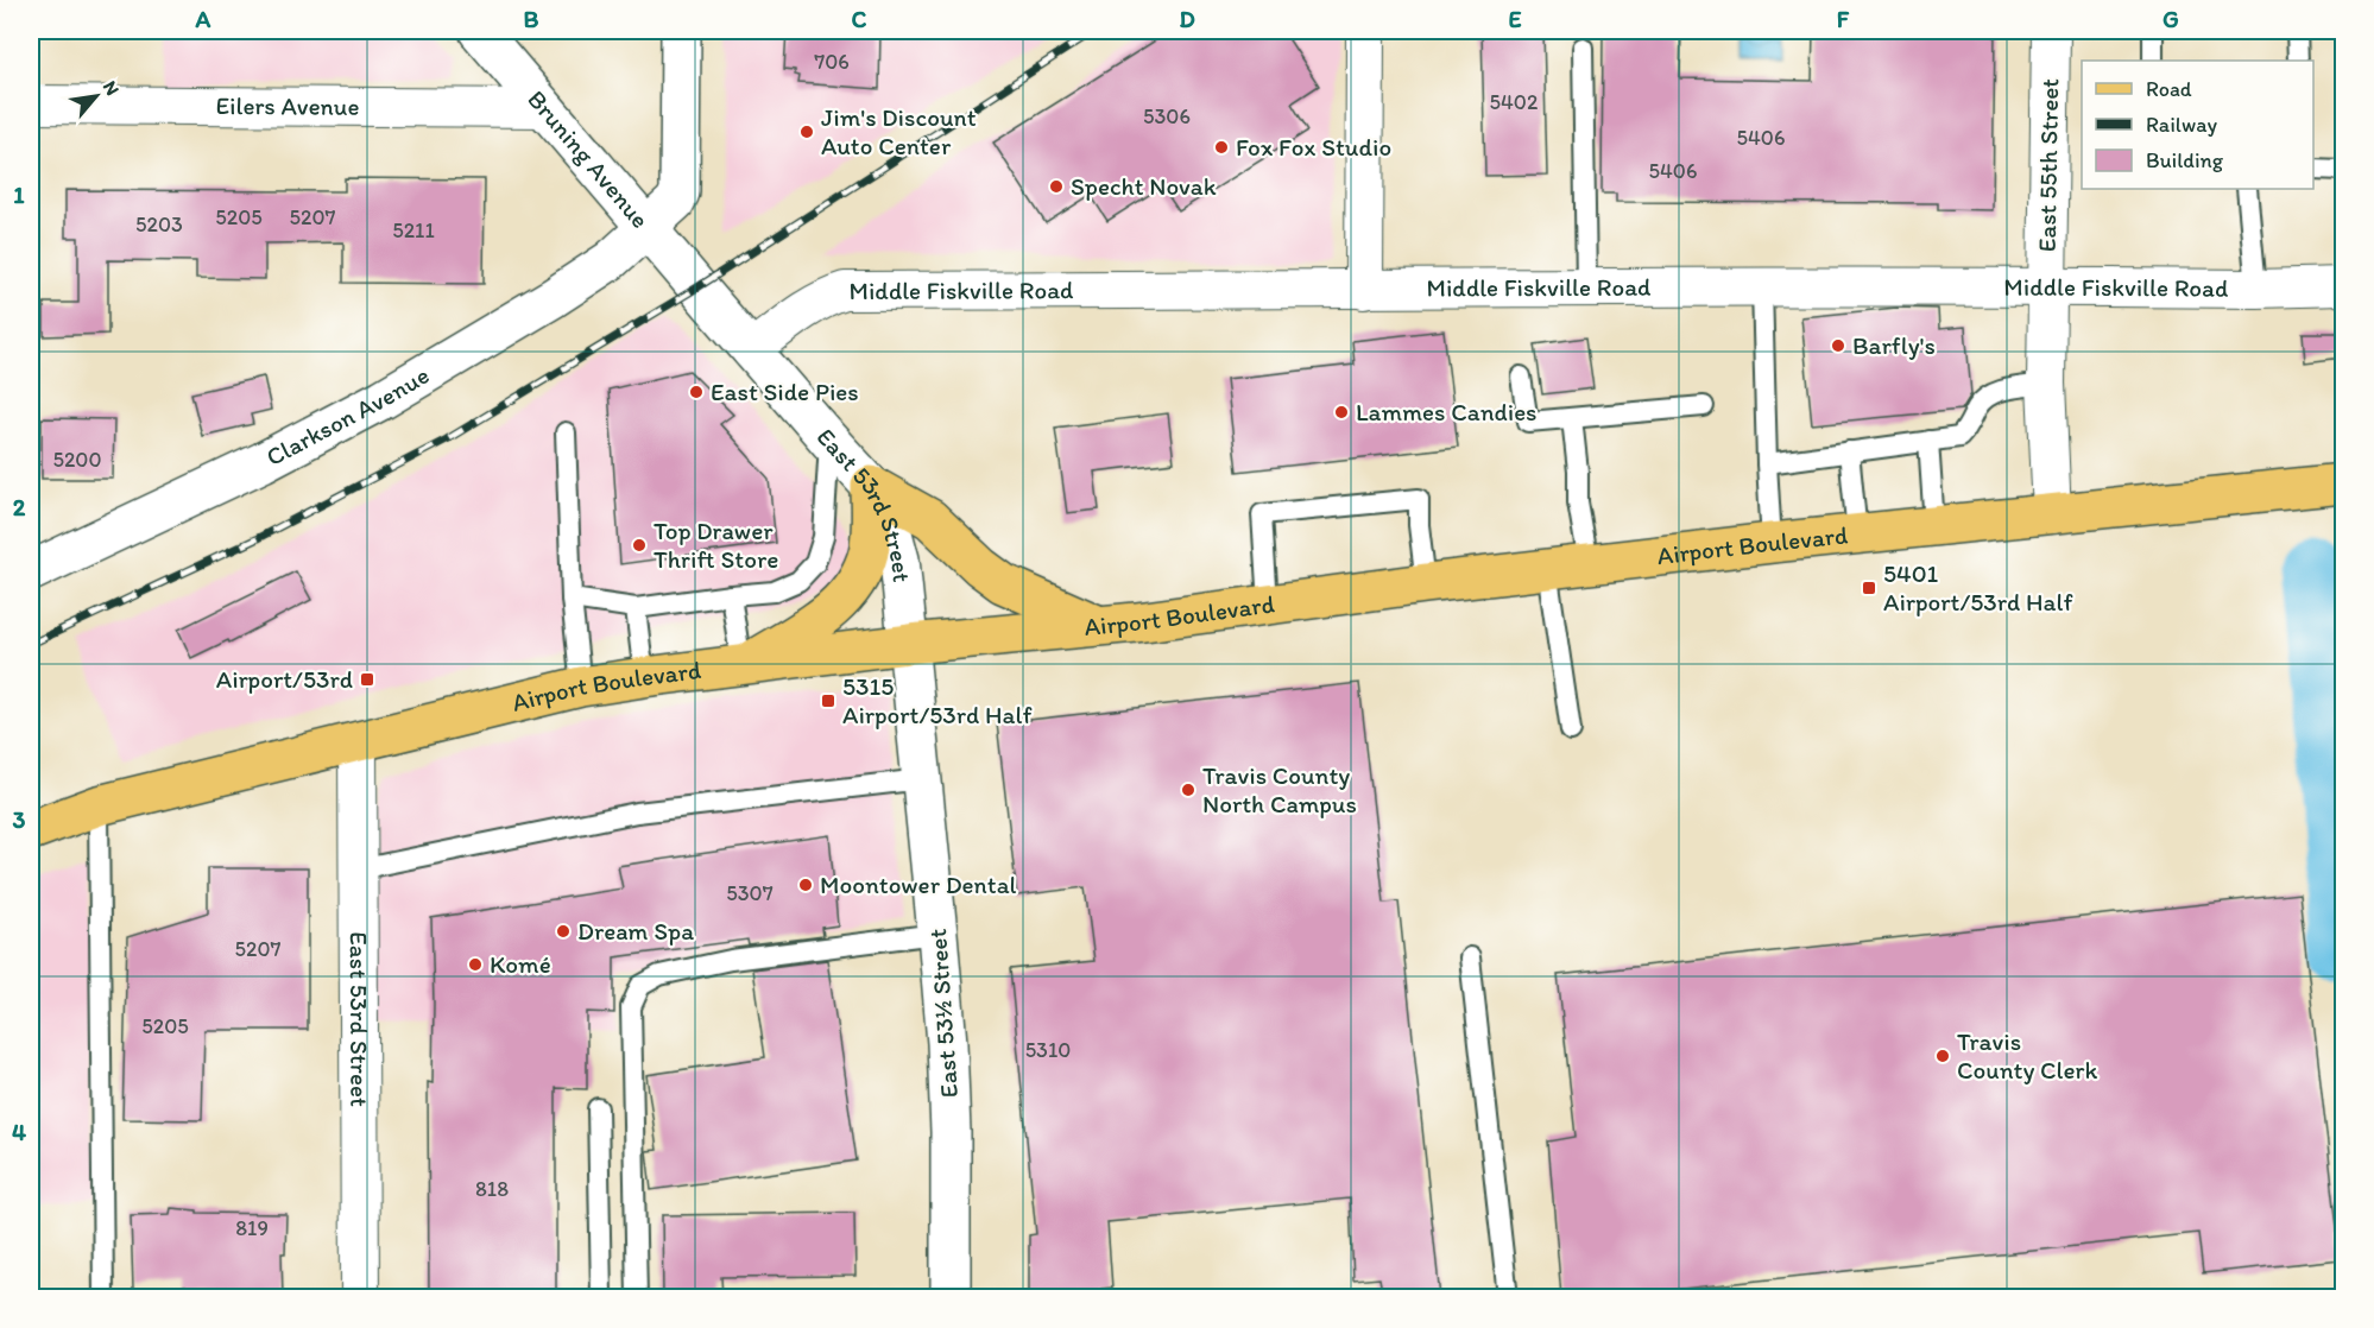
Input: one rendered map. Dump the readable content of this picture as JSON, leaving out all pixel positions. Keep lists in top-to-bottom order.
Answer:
{
  "streets": {
    "main road": ["Airport Boulevard"],
    "street": [
      "Eilers Avenue",
      "Bruning Avenue",
      "East 55th Street",
      "Middle Fiskville Road",
      "Clarkson Avenue",
      "East 53rd Street",
      "East 53½ Street"
    ]
  },
  "crossings": [
    ["Eilers Avenue", "Bruning Avenue"],
    ["Bruning Avenue", "Clarkson Avenue"],
    ["Bruning Avenue", "East 53rd Street"],
    ["East 55th Street", "Middle Fiskville Road"],
    ["East 55th Street", "Airport Boulevard"],
    ["Middle Fiskville Road", "East 53rd Street"],
    ["East 53rd Street", "Airport Boulevard"],
    ["East 53rd Street", "East 53½ Street"],
    ["Airport Boulevard", "East 53½ Street"]
  ],
  "places": {
    "other": [
      "Jim's Discount Auto Center",
      "Fox Fox Studio",
      "Specht Novak",
      "Barfly's",
      "East Side Pies",
      "Lammes Candies",
      "Top Drawer Thrift Store",
      "Travis County North Campus",
      "Moontower Dental",
      "Dream Spa",
      "Komé",
      "Travis County Clerk"
    ],
    "transit": ["5401 Airport/53rd Half", "Airport/53rd", "5315 Airport/53rd Half"]
  },
  "house_numbers": [
    "706",
    "5402",
    "5306",
    "5406",
    "5406",
    "5205",
    "5207",
    "5203",
    "5211",
    "5200",
    "5307",
    "5207",
    "5205",
    "5310",
    "818",
    "819"
  ],
  "legend": ["Road", "Railway", "Building"],
  "north": "top right",
  "grid": {
    "columns": [
      "A",
      "B",
      "C",
      "D",
      "E",
      "F",
      "G"
    ],
    "rows": [
      "1",
      "2",
      "3",
      "4"
    ]
  }
}
